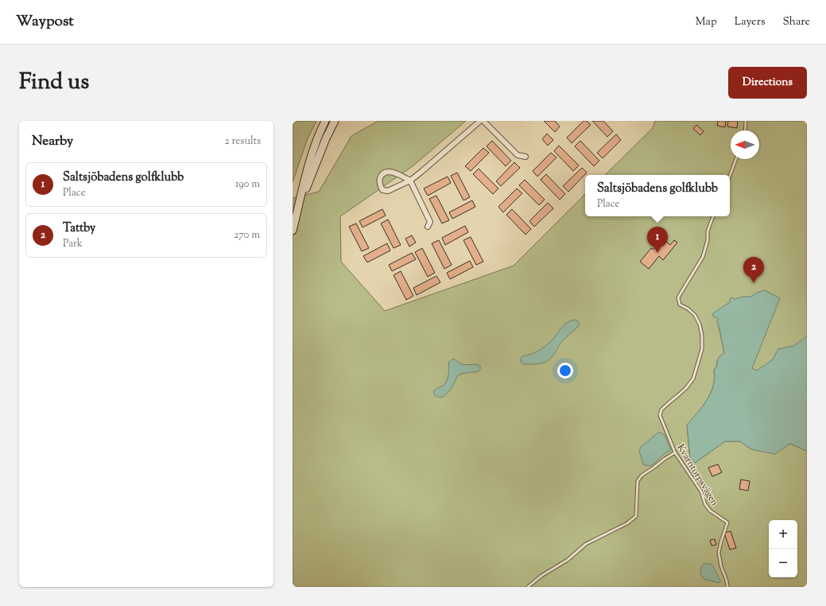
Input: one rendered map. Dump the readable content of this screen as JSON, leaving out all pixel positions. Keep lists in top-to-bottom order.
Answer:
{
  "streets": {
    "lane": ["Kvarntorpsvägen"]
  },
  "north": "left",
  "page": {
    "header": "Waypost",
    "nav": ["Map", "Layers", "Share"],
    "title": "Find us",
    "buttons": "Directions",
    "heading": ["Nearby", "2 results"],
    "list": [
      {
        "mark": "1",
        "name": "Saltsjöbadens golfklubb",
        "note": "Place",
        "value": "190 m"
      },
      {
        "mark": "2",
        "name": "Tattby",
        "note": "Park",
        "value": "270 m"
      }
    ],
    "popup": ["Saltsjöbadens golfklubb", "Place"],
    "pins": ["1", "2"],
    "map_buttons": ["+", "−"]
  }
}
